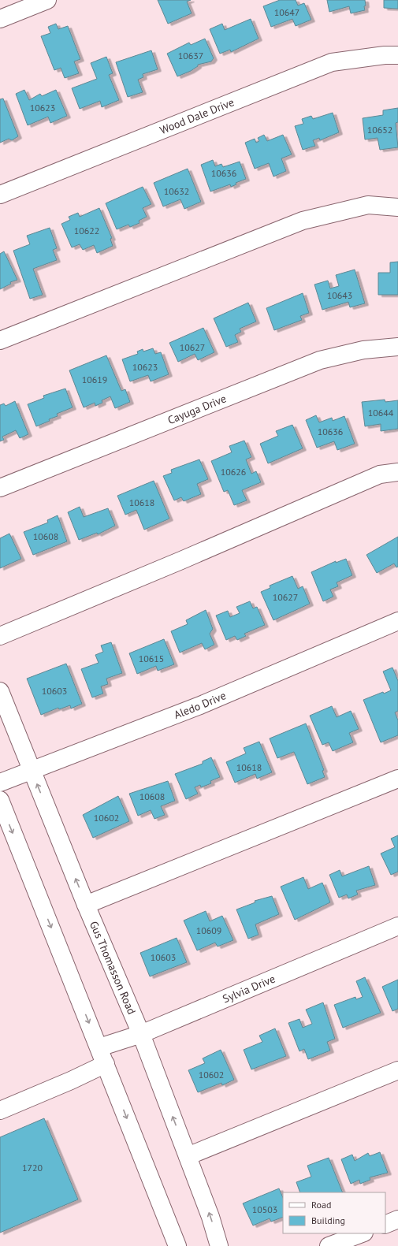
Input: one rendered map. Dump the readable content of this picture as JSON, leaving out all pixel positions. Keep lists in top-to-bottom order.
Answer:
{
  "streets": {
    "street": [
      "Wood Dale Drive",
      "Cayuga Drive",
      "Aledo Drive",
      "Gus Thomasson Road",
      "Sylvia Drive"
    ]
  },
  "crossings": [
    ["Aledo Drive", "Gus Thomasson Road"],
    ["Gus Thomasson Road", "Sylvia Drive"]
  ],
  "house_numbers": [
    "10647",
    "10637",
    "10623",
    "10652",
    "10636",
    "10632",
    "10622",
    "10643",
    "10627",
    "10623",
    "10619",
    "10644",
    "10636",
    "10626",
    "10618",
    "10608",
    "10627",
    "10615",
    "10603",
    "10618",
    "10608",
    "10602",
    "10609",
    "10603",
    "10602",
    "1720",
    "10503"
  ],
  "legend": ["Road", "Building"]
}
